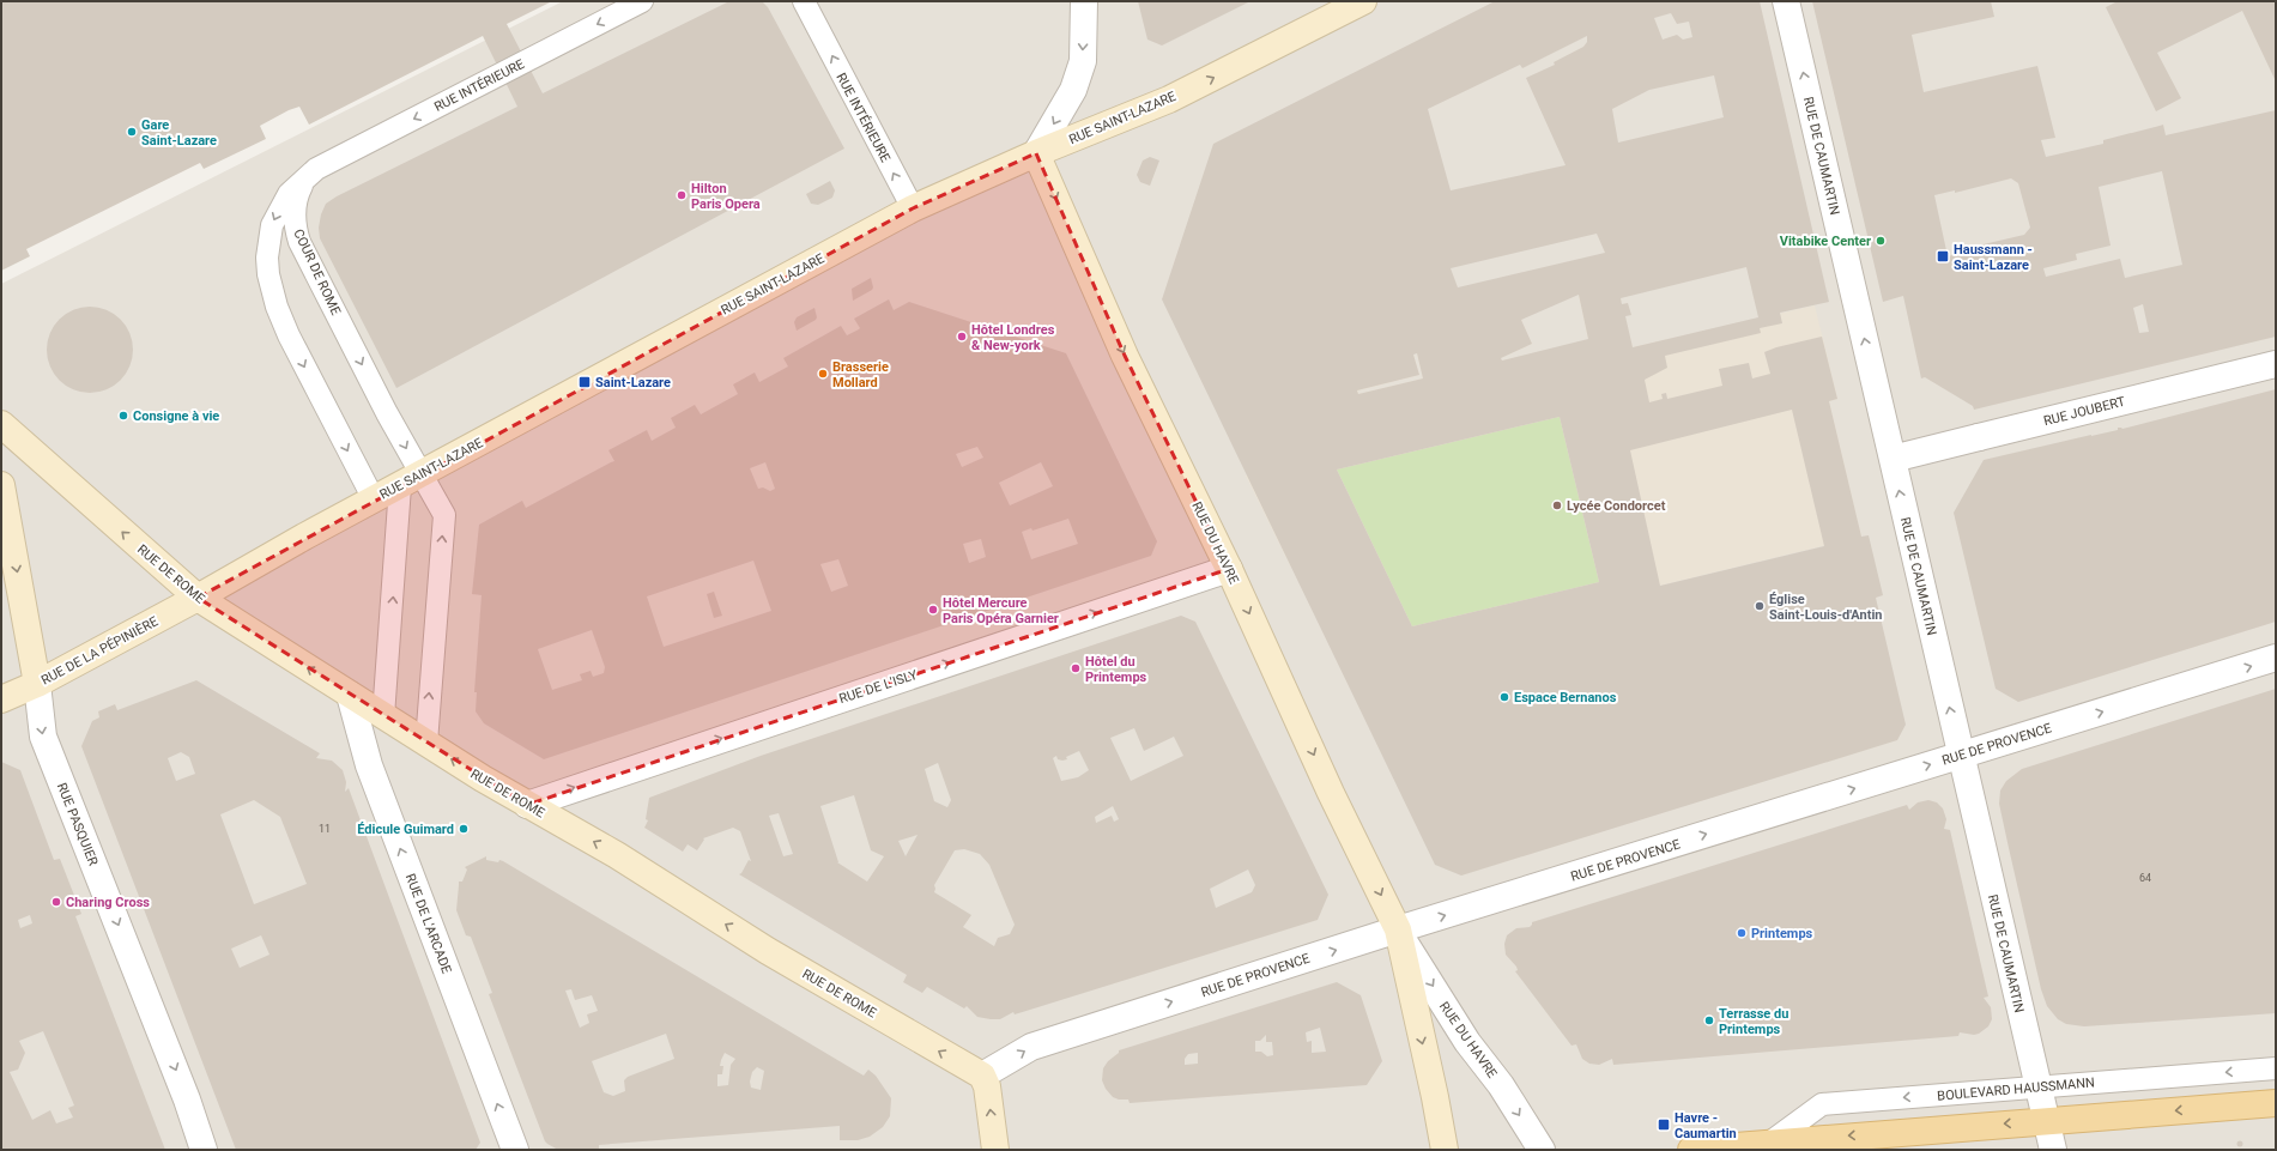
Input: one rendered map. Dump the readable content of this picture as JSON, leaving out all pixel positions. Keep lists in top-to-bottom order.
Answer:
{
  "streets": {
    "main road": [
      "RUE SAINT-LAZARE",
      "RUE DU HAVRE",
      "RUE DE ROME",
      "RUE DE LA PÉPINIÈRE",
      "RUE PASQUIER"
    ],
    "street": [
      "RUE DE CAUMARTIN",
      "RUE JOUBERT",
      "RUE DE L'ISLY",
      "RUE DE PROVENCE",
      "RUE DE L'ARCADE"
    ],
    "lane": ["RUE INTÉRIEURE", "COUR DE ROME", "BOULEVARD HAUSSMANN"]
  },
  "crossings": [
    ["RUE INTÉRIEURE", "RUE SAINT-LAZARE"],
    ["RUE INTÉRIEURE", "COUR DE ROME"],
    ["RUE SAINT-LAZARE", "COUR DE ROME"],
    ["RUE SAINT-LAZARE", "RUE DU HAVRE"],
    ["RUE SAINT-LAZARE", "RUE DE ROME"],
    ["RUE SAINT-LAZARE", "RUE DE LA PÉPINIÈRE"],
    ["RUE DE CAUMARTIN", "RUE JOUBERT"],
    ["RUE DE CAUMARTIN", "RUE DE PROVENCE"],
    ["RUE DE CAUMARTIN", "BOULEVARD HAUSSMANN"],
    ["COUR DE ROME", "RUE DE ROME"],
    ["RUE DU HAVRE", "RUE DE L'ISLY"],
    ["RUE DU HAVRE", "RUE DE PROVENCE"],
    ["RUE DE ROME", "RUE DE LA PÉPINIÈRE"],
    ["RUE DE ROME", "RUE DE L'ISLY"],
    ["RUE DE ROME", "RUE DE PROVENCE"],
    ["RUE DE ROME", "RUE DE L'ARCADE"],
    ["RUE DE LA PÉPINIÈRE", "RUE PASQUIER"]
  ],
  "one_way": [
    "RUE DE CAUMARTIN",
    "RUE DU HAVRE",
    "RUE DE ROME",
    "RUE DE L'ISLY",
    "RUE DE PROVENCE",
    "RUE PASQUIER",
    "RUE DE L'ARCADE",
    "BOULEVARD HAUSSMANN"
  ],
  "places": {
    "other": [
      "Gare Saint-Lazare",
      "Hilton Paris Opera",
      "Vitabike Center",
      "Hôtel Londres & New-york",
      "Brasserie Mollard",
      "Consigne à vie",
      "Lycée Condorcet",
      "Église Saint-Louis-d'Antin",
      "Hôtel Mercure Paris Opéra Garnier",
      "Hôtel du Printemps",
      "Espace Bernanos",
      "Édicule Guimard",
      "Charing Cross",
      "Printemps",
      "Terrasse du Printemps"
    ],
    "transit": ["Haussmann - Saint-Lazare", "Saint-Lazare", "Havre - Caumartin"]
  },
  "house_numbers": ["11", "64"]
}
